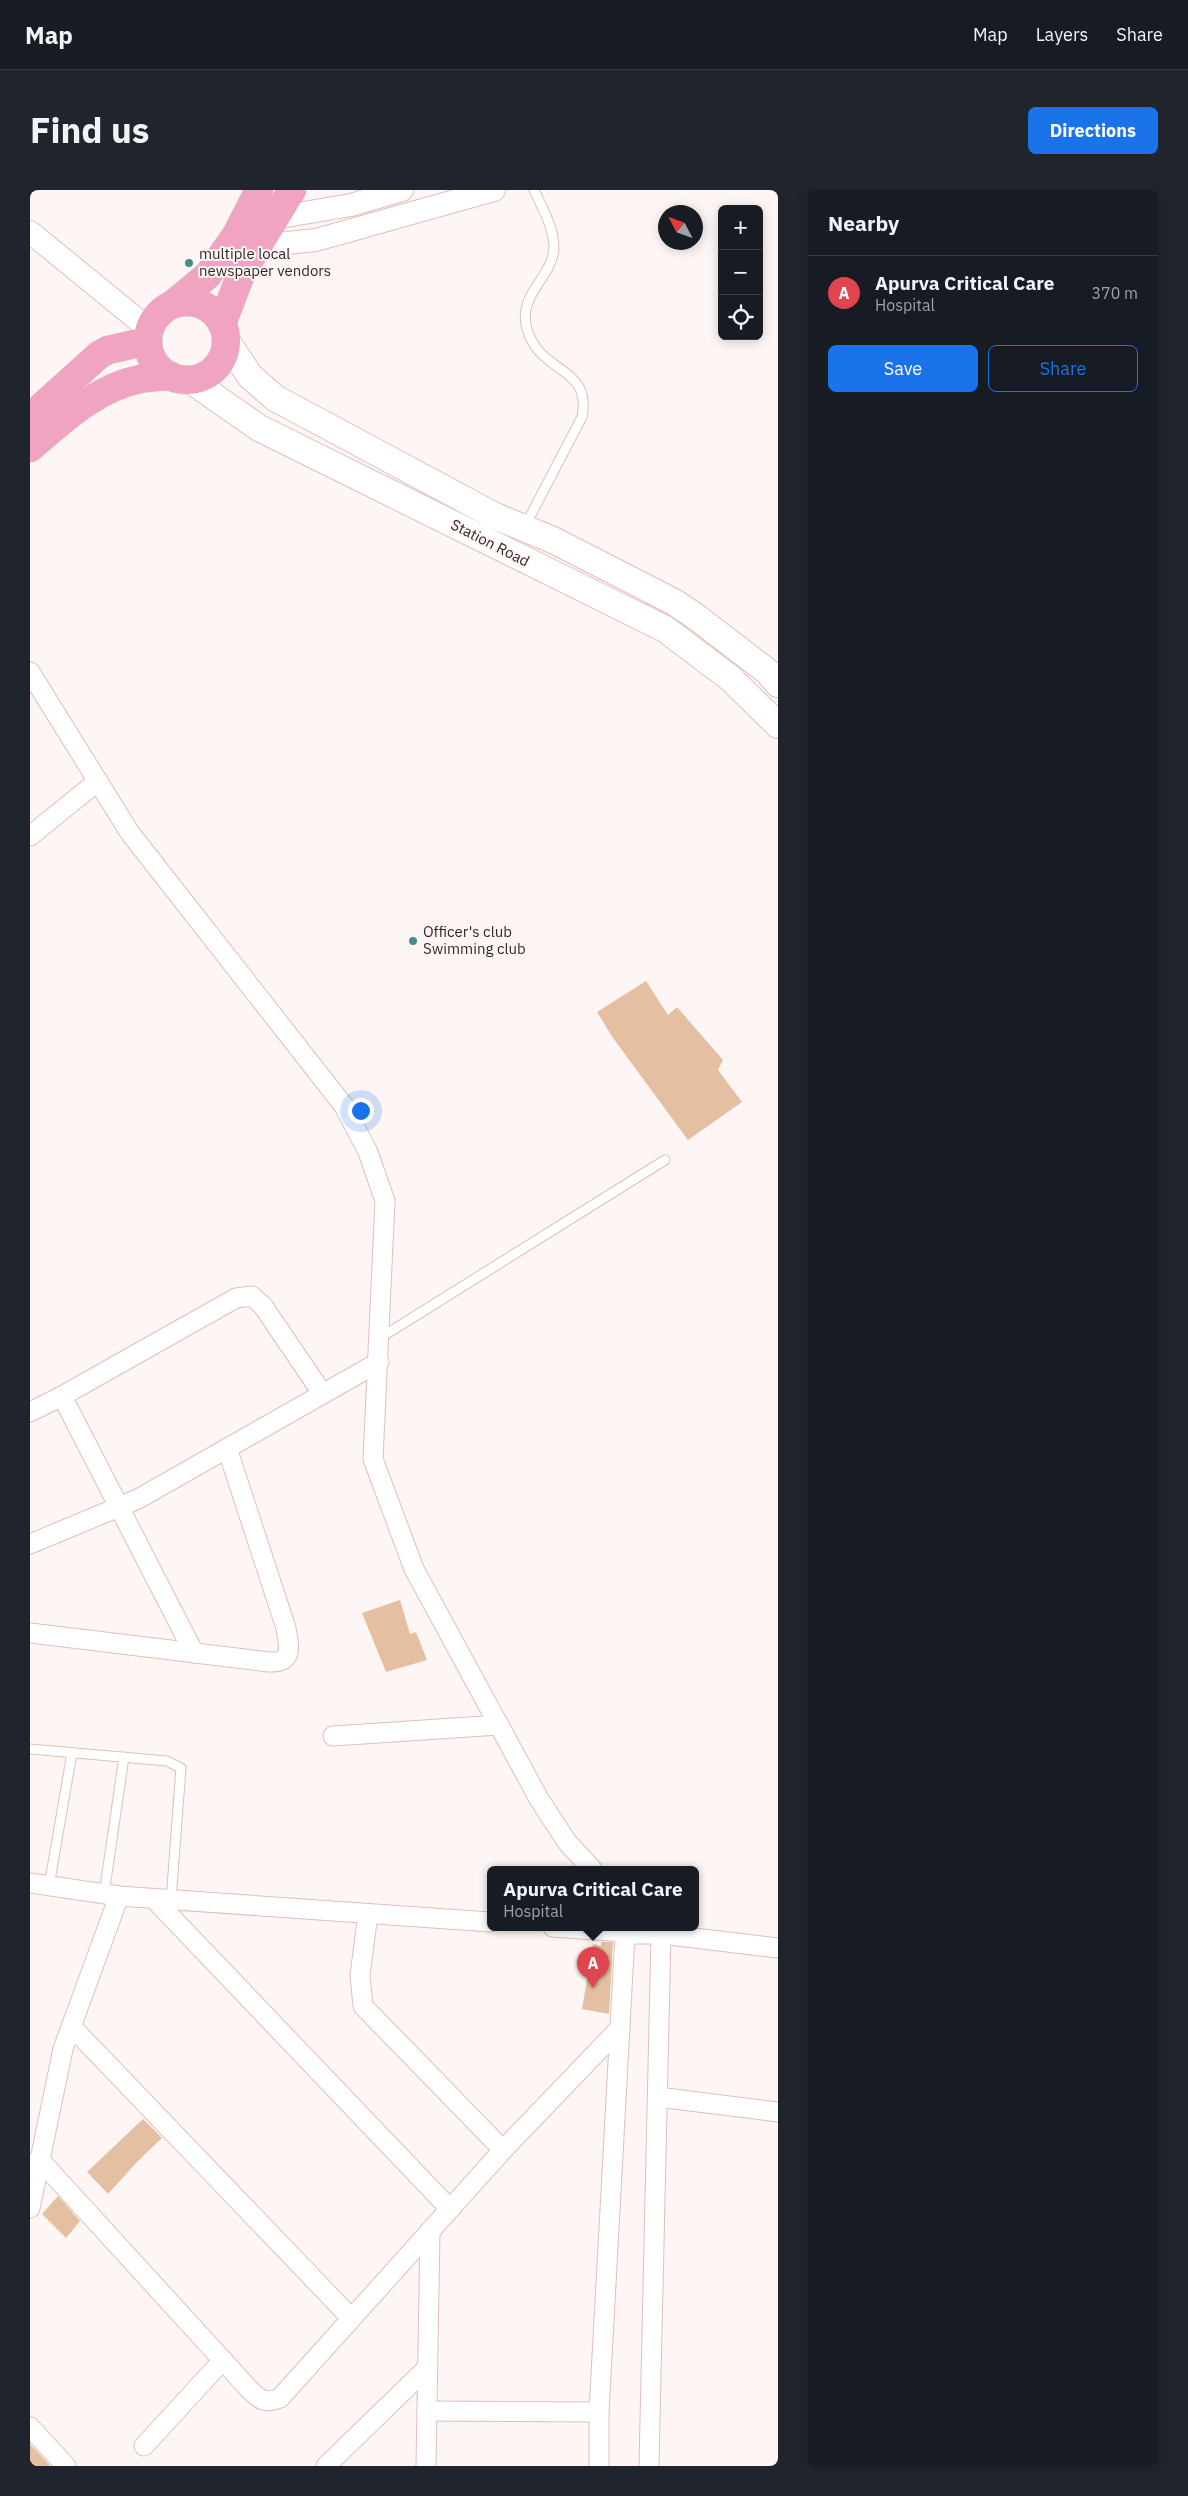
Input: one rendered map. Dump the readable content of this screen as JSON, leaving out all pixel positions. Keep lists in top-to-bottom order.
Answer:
{
  "streets": {
    "main road": ["Station Road"]
  },
  "places": ["multiple local newspaper vendors", "Officer's club Swimming club"],
  "north": "top left",
  "page": {
    "header": "Map",
    "nav": ["Map", "Layers", "Share"],
    "title": "Find us",
    "buttons": [
      "Directions",
      ["Save", "Share"]
    ],
    "heading": "Nearby",
    "map_buttons": ["+", "−"],
    "list": [
      {
        "mark": "A",
        "name": "Apurva Critical Care",
        "note": "Hospital",
        "value": "370 m"
      }
    ],
    "popup": ["Apurva Critical Care", "Hospital"],
    "pins": "A"
  }
}
